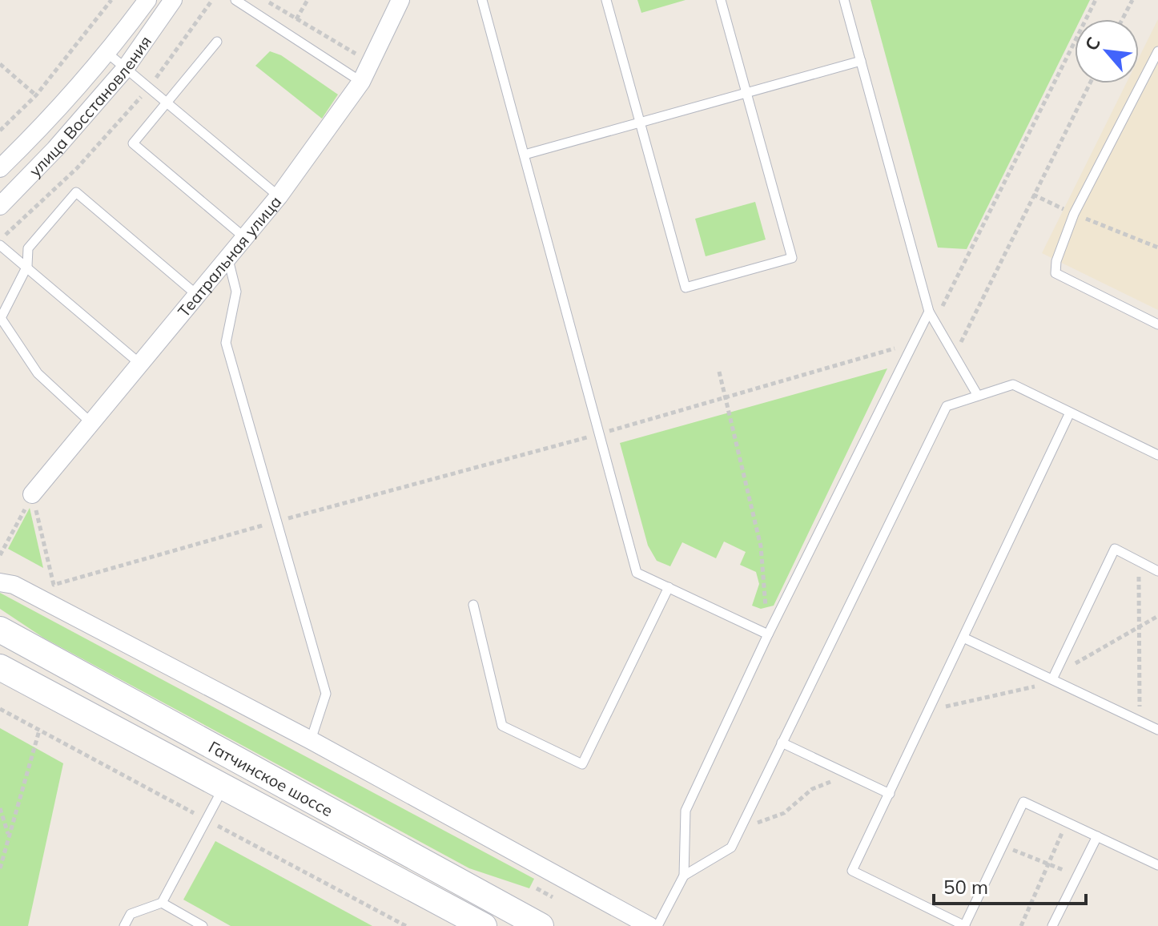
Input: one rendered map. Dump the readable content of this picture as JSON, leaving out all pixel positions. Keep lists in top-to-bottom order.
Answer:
{
  "streets": {
    "main road": ["Гатчинское шоссе"],
    "street": ["улица Восстановления", "Театральная улица"]
  },
  "scale_bar": "50 m",
  "north": "top left"
}
